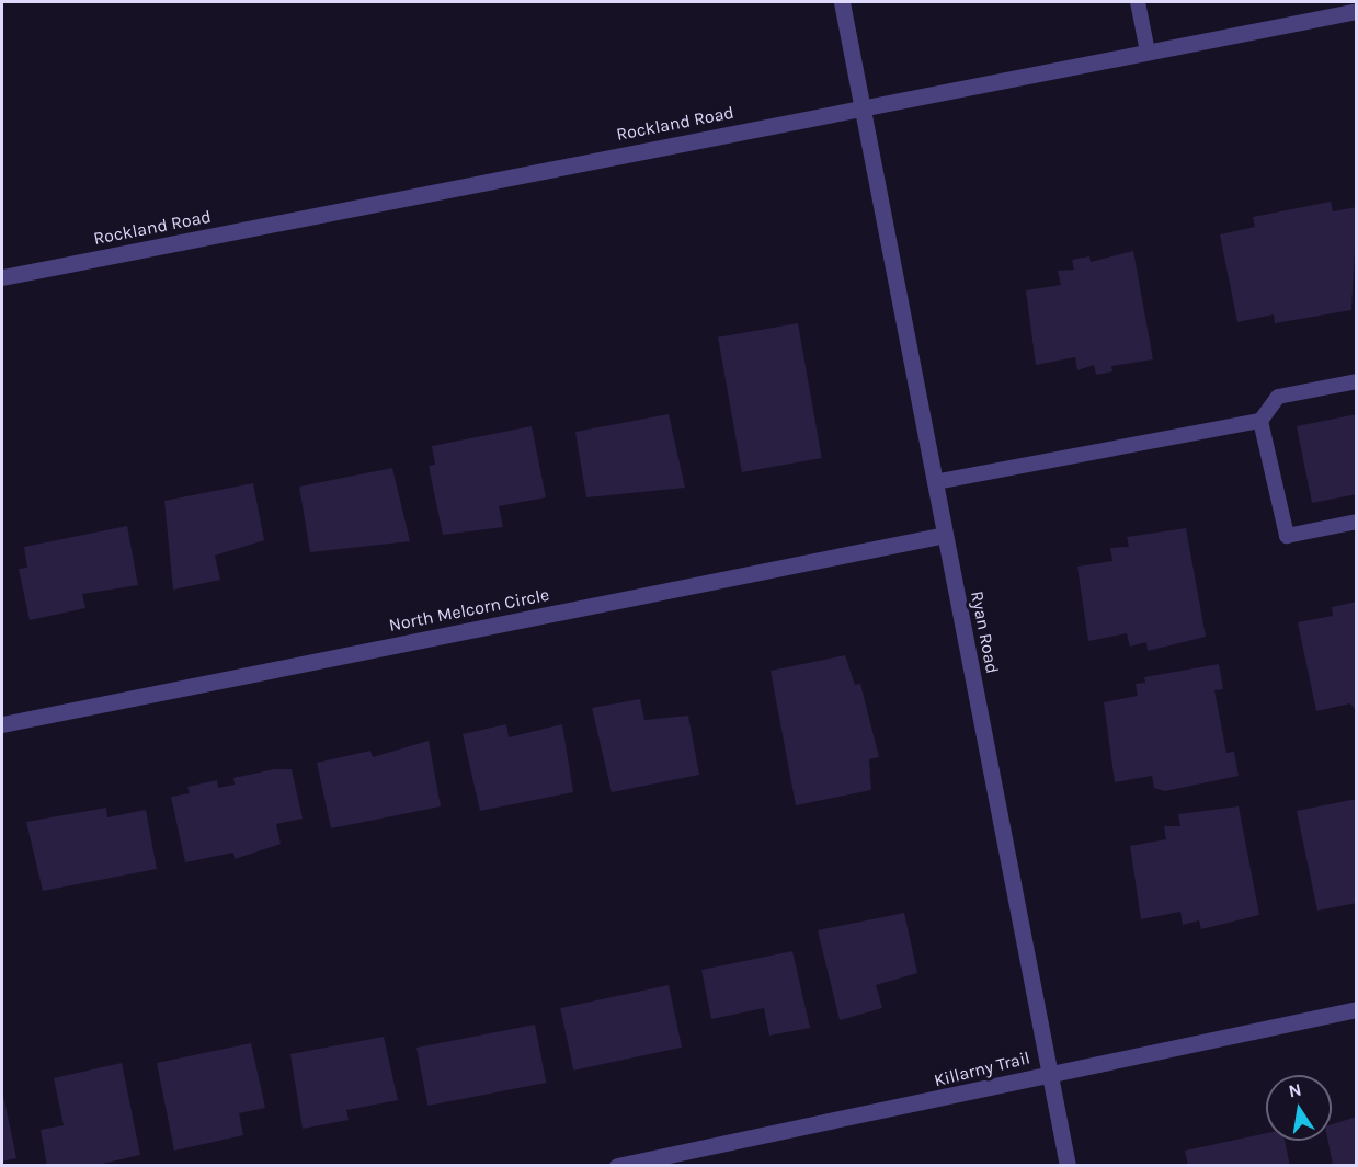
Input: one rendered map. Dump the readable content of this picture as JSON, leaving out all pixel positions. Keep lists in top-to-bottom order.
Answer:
{
  "streets": {
    "street": [
      "Rockland Road",
      "North Melcorn Circle",
      "Ryan Road",
      "Killarny Trail"
    ]
  },
  "crossings": [
    ["Rockland Road", "Ryan Road"],
    ["North Melcorn Circle", "Ryan Road"],
    ["Ryan Road", "Killarny Trail"]
  ],
  "north": "top"
}
